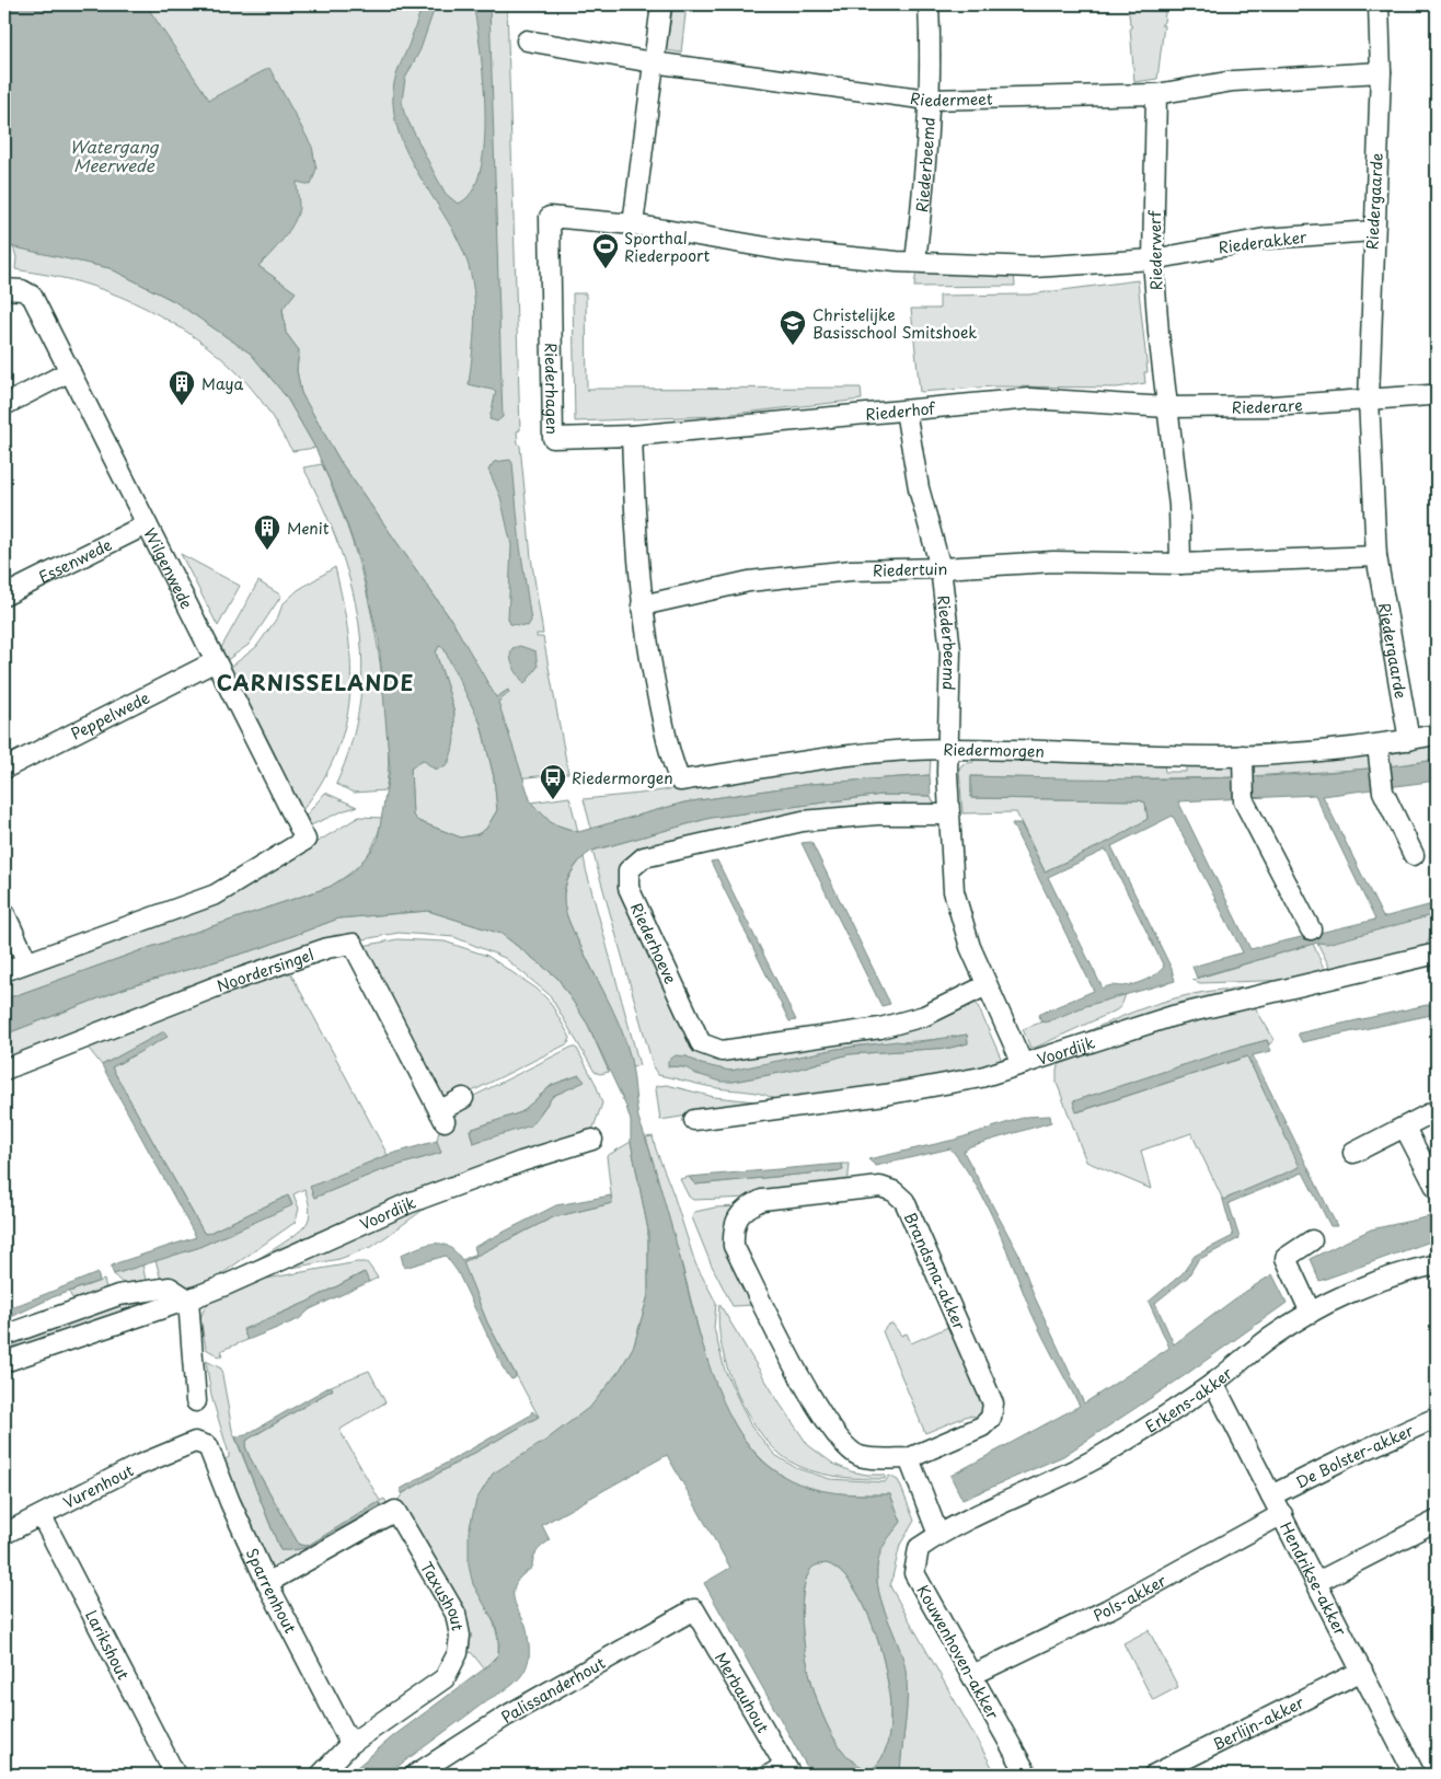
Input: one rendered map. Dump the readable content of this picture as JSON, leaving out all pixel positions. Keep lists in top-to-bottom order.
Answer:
{
  "streets": {
    "street": [
      "Riedermeet",
      "Riederbeemd",
      "Riedergaarde",
      "Riederakker",
      "Riederwerf",
      "Riederhagen",
      "Riederare",
      "Riederhof",
      "Essenwede",
      "Wilgenwede",
      "Riedertuin",
      "Peppelwede",
      "Riedermorgen",
      "Riederhoeve",
      "Noordersingel",
      "Voordijk",
      "Brandsma-akker",
      "Erkens-akker",
      "De Bolster-akker",
      "Vurenhout",
      "Hendrikse-akker",
      "Sparrenhout",
      "Pols-akker",
      "Taxushout",
      "Larikshout",
      "Kouwenhoven-akker",
      "Palissanderhout",
      "Merbauhout",
      "Berlijn-akker"
    ]
  },
  "crossings": [
    ["Riedermeet", "Riederbeemd"],
    ["Riedermeet", "Riedergaarde"],
    ["Riedermeet", "Riederwerf"],
    ["Riederbeemd", "Riederhof"],
    ["Riederbeemd", "Riedertuin"],
    ["Riederbeemd", "Riedermorgen"],
    ["Riedergaarde", "Riederakker"],
    ["Riedergaarde", "Riederare"],
    ["Riedergaarde", "Riedertuin"],
    ["Riedergaarde", "Riedermorgen"],
    ["Riederakker", "Riederwerf"],
    ["Riederwerf", "Riederare"],
    ["Riederwerf", "Riederhof"],
    ["Riederhagen", "Riederhof"],
    ["Riederare", "Riederhof"],
    ["Essenwede", "Wilgenwede"],
    ["Wilgenwede", "Peppelwede"],
    ["Riedertuin", "Riedermorgen"],
    ["Erkens-akker", "Hendrikse-akker"],
    ["Erkens-akker", "Kouwenhoven-akker"],
    ["De Bolster-akker", "Hendrikse-akker"],
    ["Vurenhout", "Sparrenhout"],
    ["Vurenhout", "Larikshout"],
    ["Hendrikse-akker", "Pols-akker"],
    ["Hendrikse-akker", "Berlijn-akker"],
    ["Sparrenhout", "Taxushout"],
    ["Pols-akker", "Kouwenhoven-akker"],
    ["Palissanderhout", "Merbauhout"]
  ],
  "districts": ["CARNISSELANDE"],
  "water": ["Watergang Meerwede"],
  "places": {
    "sports": ["Sporthal Riederpoort"],
    "school or university": ["Christelijke Basisschool Smitshoek"],
    "building": ["Maya", "Menit"],
    "bus stop": ["Riedermorgen"]
  }
}
